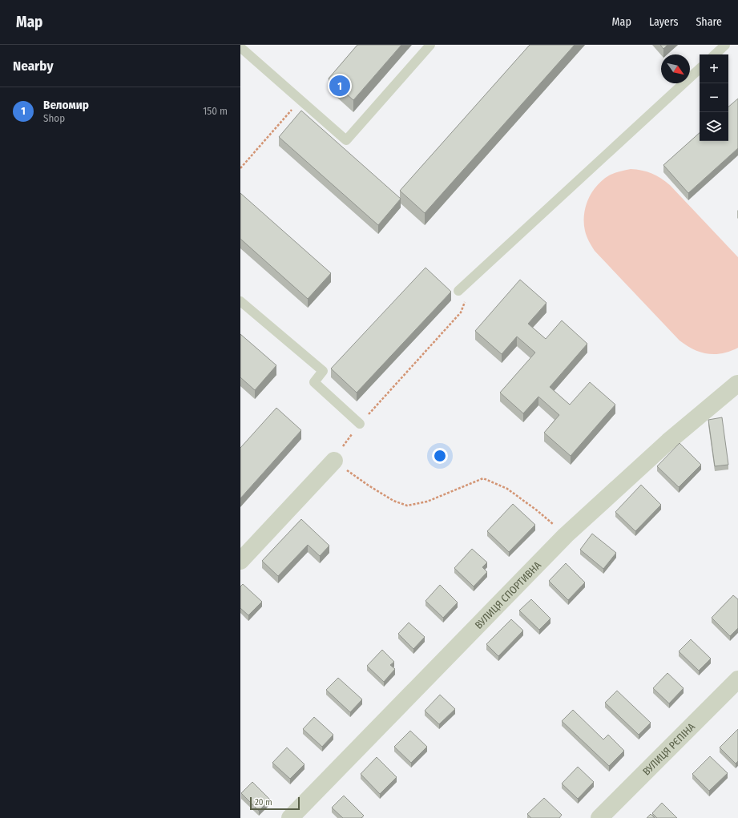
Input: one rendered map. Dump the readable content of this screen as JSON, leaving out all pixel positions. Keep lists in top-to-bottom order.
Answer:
{
  "streets": {
    "street": ["ВУЛИЦЯ СПОРТИВНА", "ВУЛИЦЯ РЄПІНА"]
  },
  "scale_bar": "20 m",
  "north": "bottom right",
  "page": {
    "header": "Map",
    "nav": ["Map", "Layers", "Share"],
    "heading": "Nearby",
    "map_buttons": ["+", "−"],
    "pins": "1",
    "list": [
      {
        "mark": "1",
        "name": "Веломир",
        "note": "Shop",
        "value": "150 m"
      }
    ],
    "scale": "20 m"
  }
}
